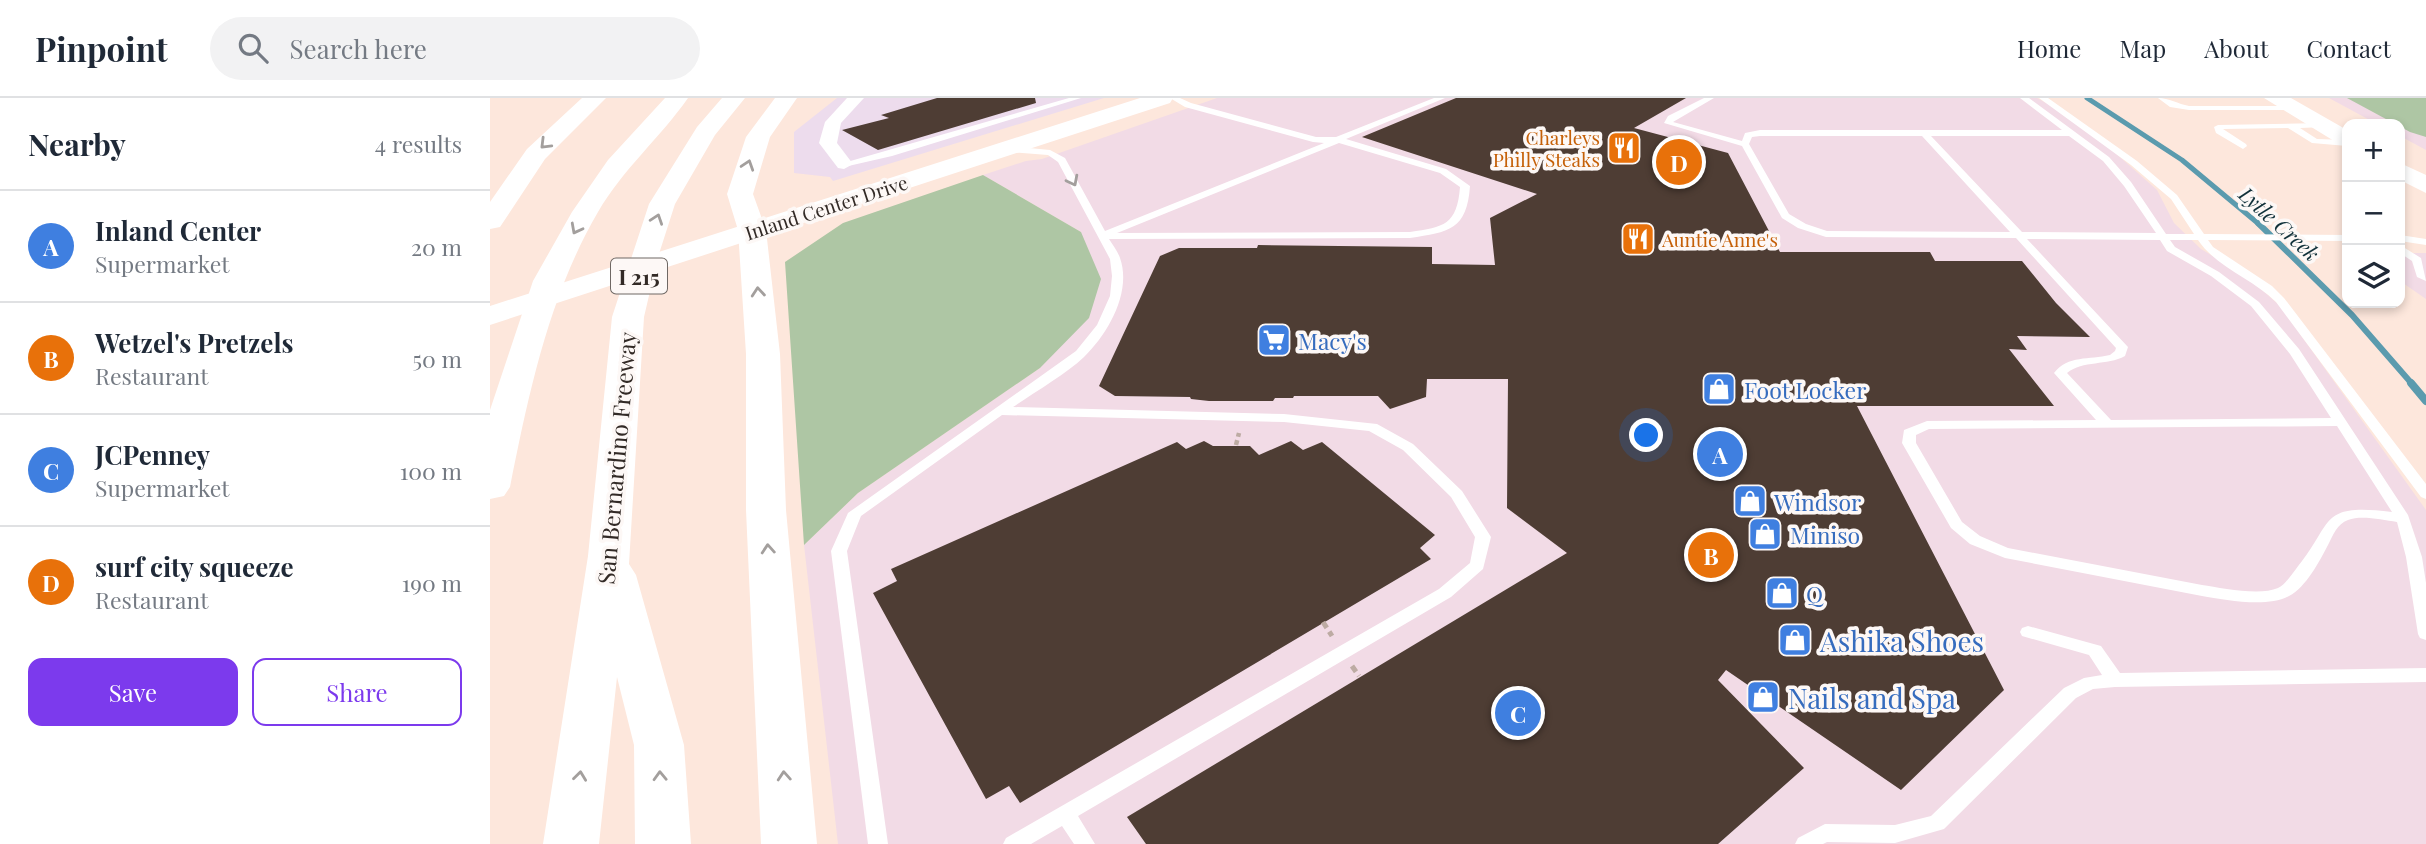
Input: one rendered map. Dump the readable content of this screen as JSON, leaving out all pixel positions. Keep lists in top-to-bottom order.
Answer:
{
  "streets": {
    "main road": ["Inland Center Drive", "I 215", "San Bernardino Freeway"]
  },
  "water": ["Lytle Creek"],
  "places": {
    "restaurant": ["Charleys Philly Steaks", "Auntie Anne's"],
    "supermarket": ["Macy's"],
    "shop": [
      "Foot Locker",
      "Windsor",
      "Miniso",
      "Q",
      "Ashika Shoes",
      "Nails and Spa"
    ]
  },
  "page": {
    "header": "Pinpoint",
    "search": "Search here",
    "nav": [
      "Home",
      "Map",
      "About",
      "Contact"
    ],
    "heading": ["Nearby", "4 results"],
    "map_buttons": ["+", "−"],
    "pins": [
      "D",
      "A",
      "B",
      "C"
    ],
    "list": [
      {
        "mark": "A",
        "name": "Inland Center",
        "note": "Supermarket",
        "value": "20 m"
      },
      {
        "mark": "B",
        "name": "Wetzel's Pretzels",
        "note": "Restaurant",
        "value": "50 m"
      },
      {
        "mark": "C",
        "name": "JCPenney",
        "note": "Supermarket",
        "value": "100 m"
      },
      {
        "mark": "D",
        "name": "surf city squeeze",
        "note": "Restaurant",
        "value": "190 m"
      }
    ],
    "buttons": ["Save", "Share"]
  }
}
